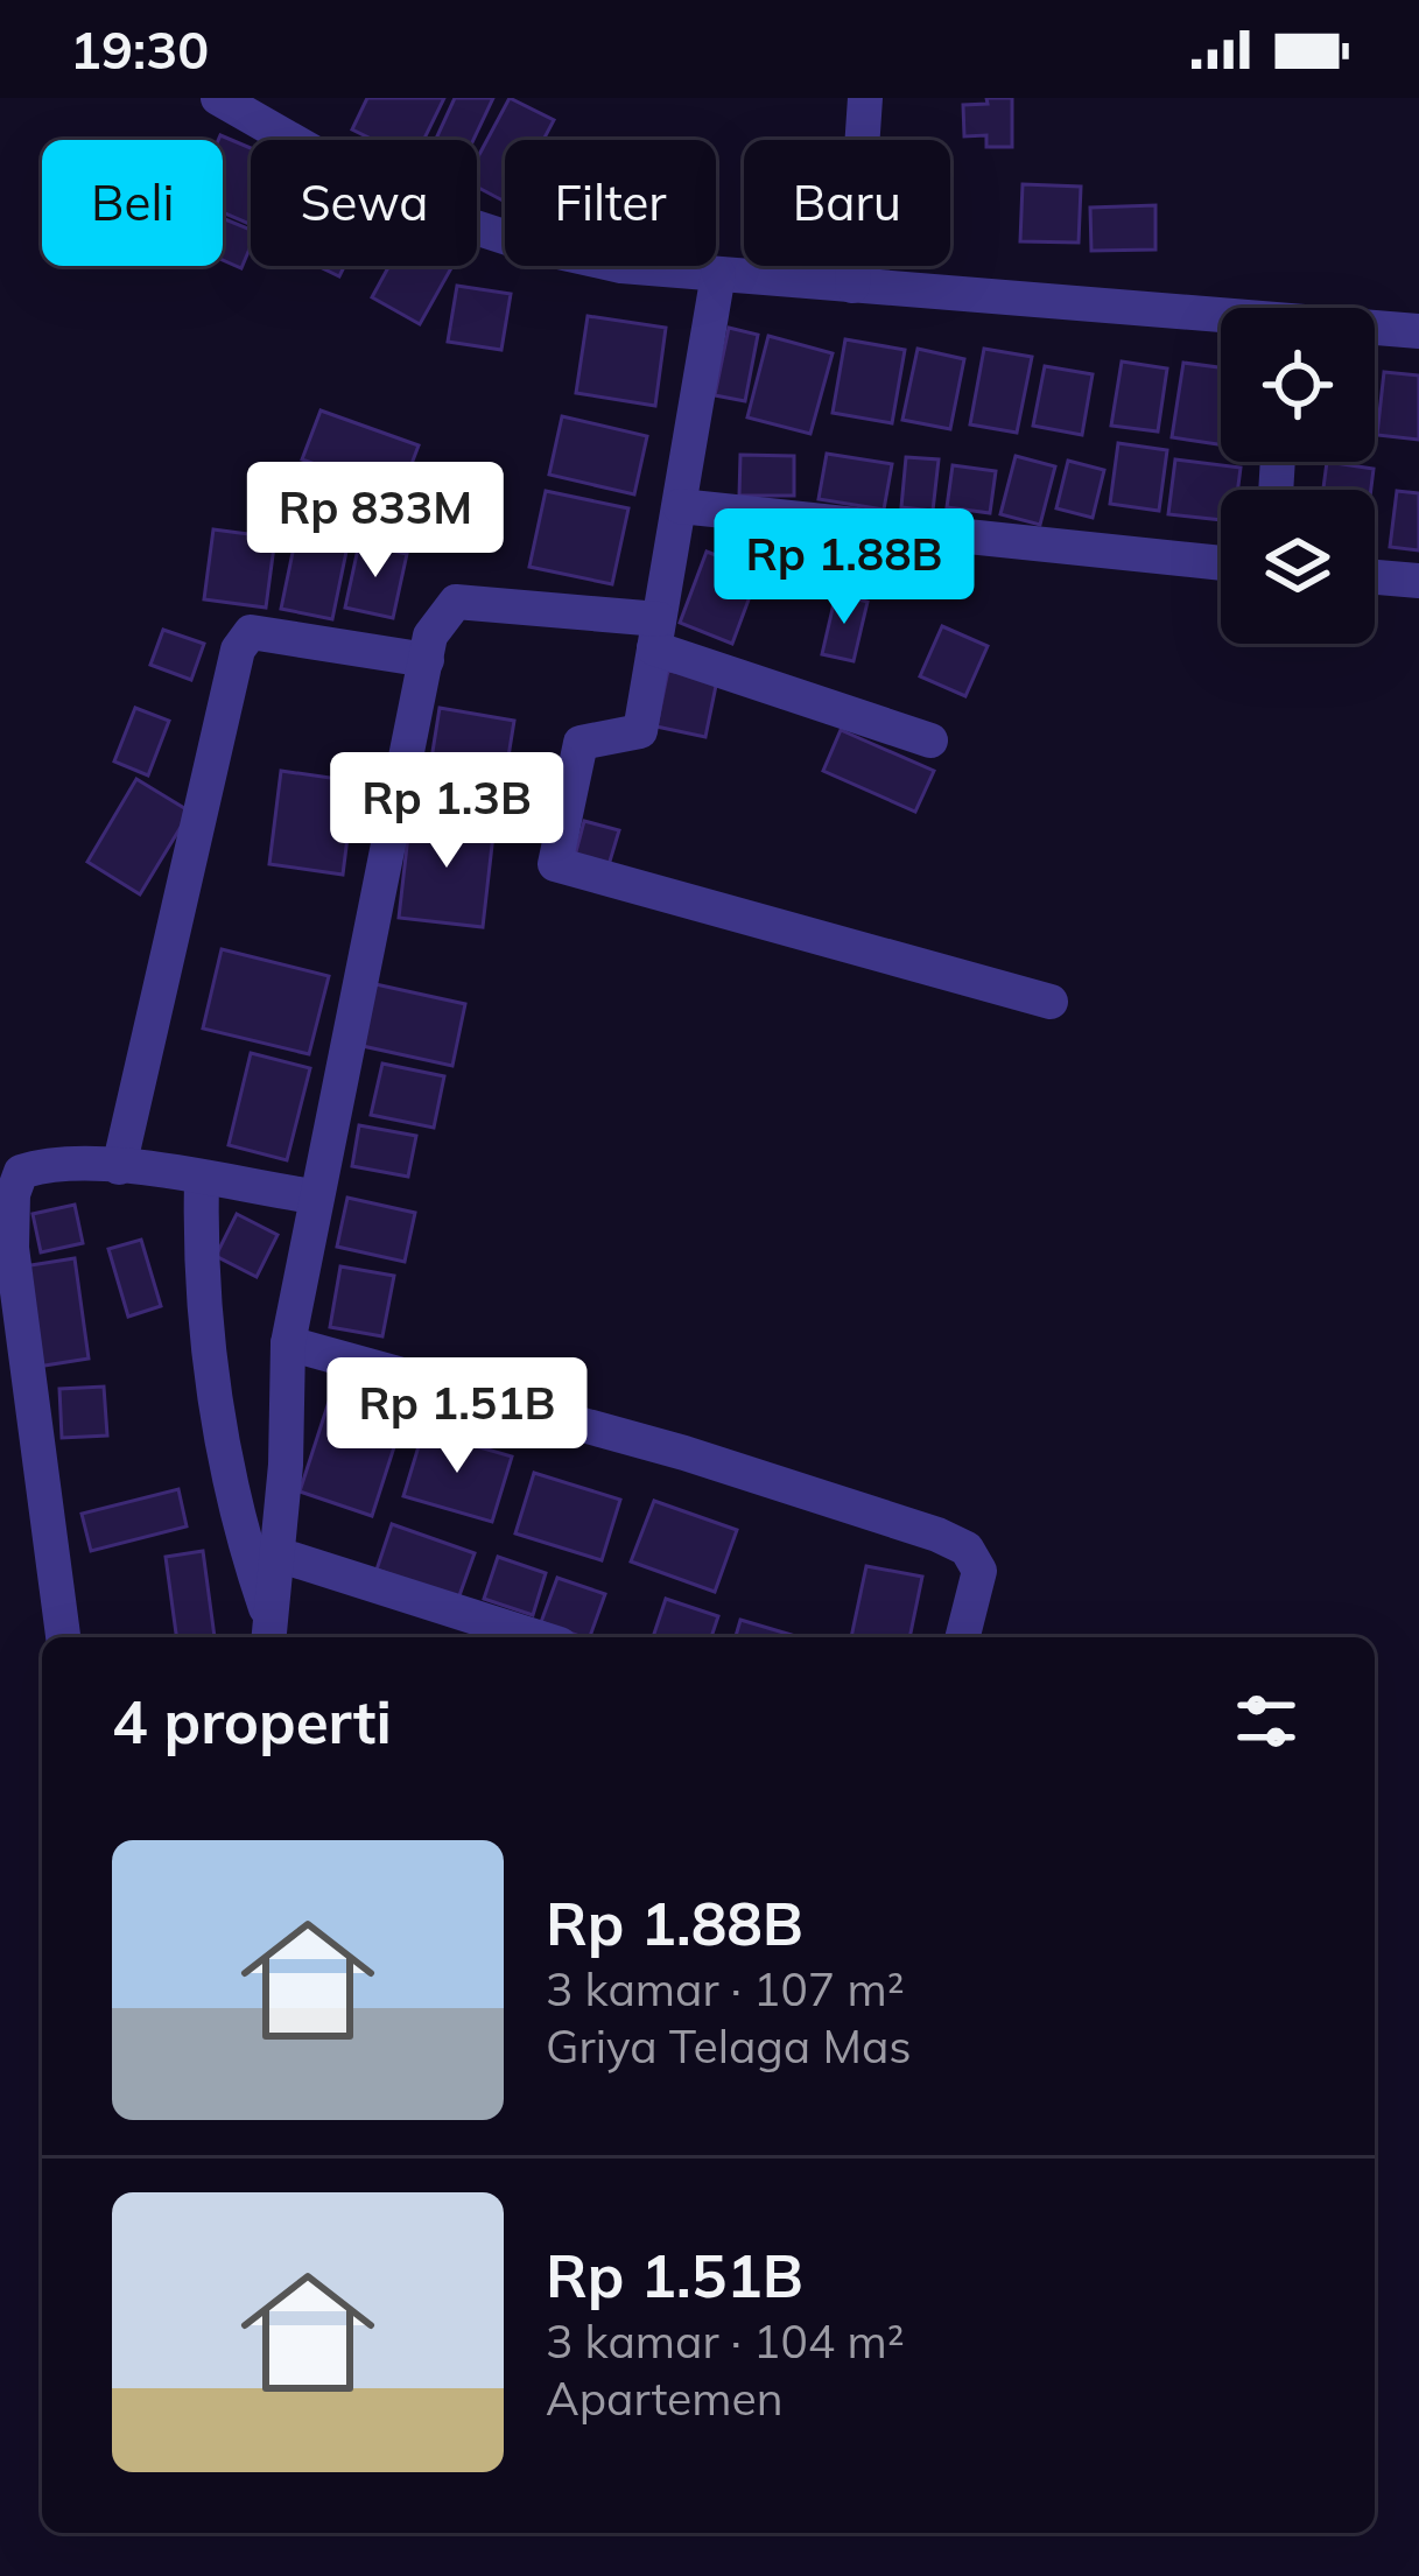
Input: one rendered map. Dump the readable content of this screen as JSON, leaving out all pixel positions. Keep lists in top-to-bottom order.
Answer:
{
  "page": {
    "status": "19:30",
    "chip": [
      "Beli",
      "Sewa",
      "Filter",
      "Baru"
    ],
    "price": [
      "Rp 833M",
      "Rp 1.88B",
      "Rp 1.3B",
      "Rp 1.51B"
    ],
    "heading": "4 properti",
    "list": [
      {
        "name": "Rp 1.88B",
        "note": "3 kamar · 107 m² · Griya Telaga Mas"
      },
      {
        "name": "Rp 1.51B",
        "note": "3 kamar · 104 m² · Apartemen"
      }
    ]
  }
}
